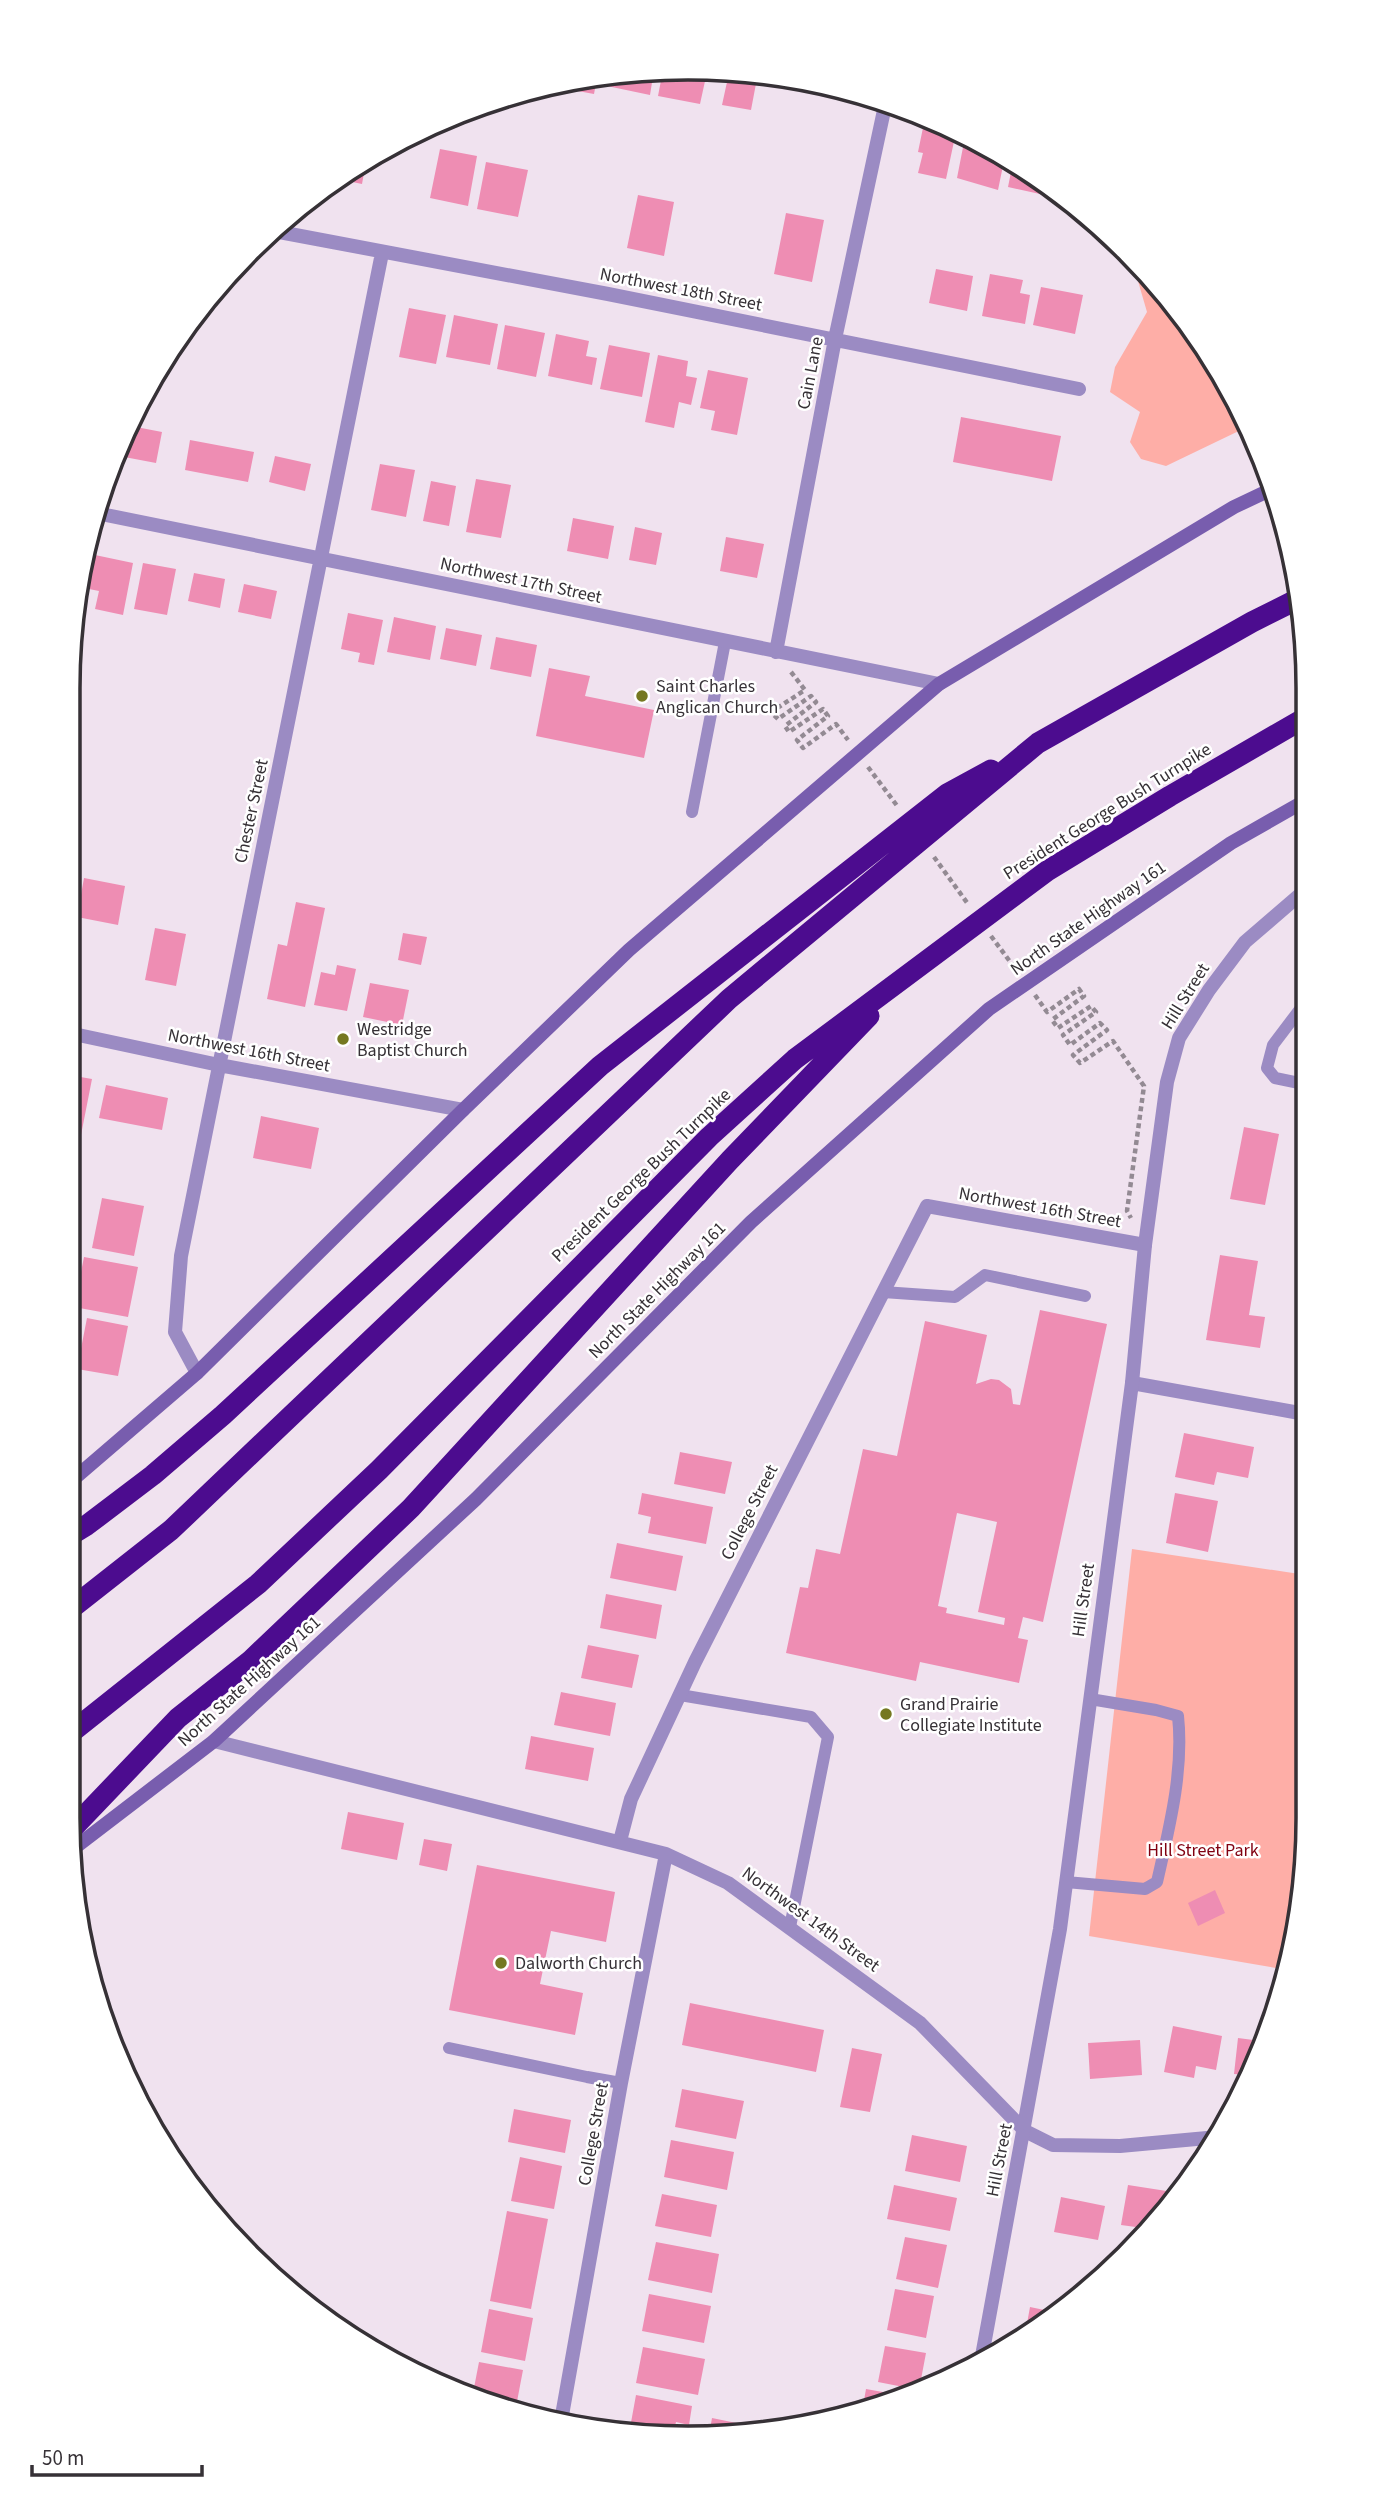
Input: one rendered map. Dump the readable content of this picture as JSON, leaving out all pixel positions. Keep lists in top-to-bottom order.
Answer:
{
  "streets": {
    "highway": ["President George Bush Turnpike"],
    "main road": ["North State Highway 161"],
    "street": [
      "Northwest 18th Street",
      "Cain Lane",
      "Northwest 17th Street",
      "Chester Street",
      "Hill Street",
      "Northwest 16th Street",
      "College Street",
      "Northwest 14th Street"
    ]
  },
  "crossings": [
    ["Northwest 18th Street", "Cain Lane"],
    ["Northwest 18th Street", "Chester Street"],
    ["Cain Lane", "Northwest 17th Street"],
    ["Northwest 17th Street", "Chester Street"],
    ["Chester Street", "Northwest 16th Street"],
    ["North State Highway 161", "Northwest 14th Street"],
    ["Hill Street", "Northwest 16th Street"],
    ["Hill Street", "Northwest 14th Street"],
    ["Northwest 16th Street", "College Street"],
    ["College Street", "Northwest 14th Street"]
  ],
  "parks": ["Hill Street Park"],
  "places": [
    "Saint Charles Anglican Church",
    "Westridge Baptist Church",
    "Grand Prairie Collegiate Institute",
    "Dalworth Church"
  ],
  "scale_bar": "50 m"
}
